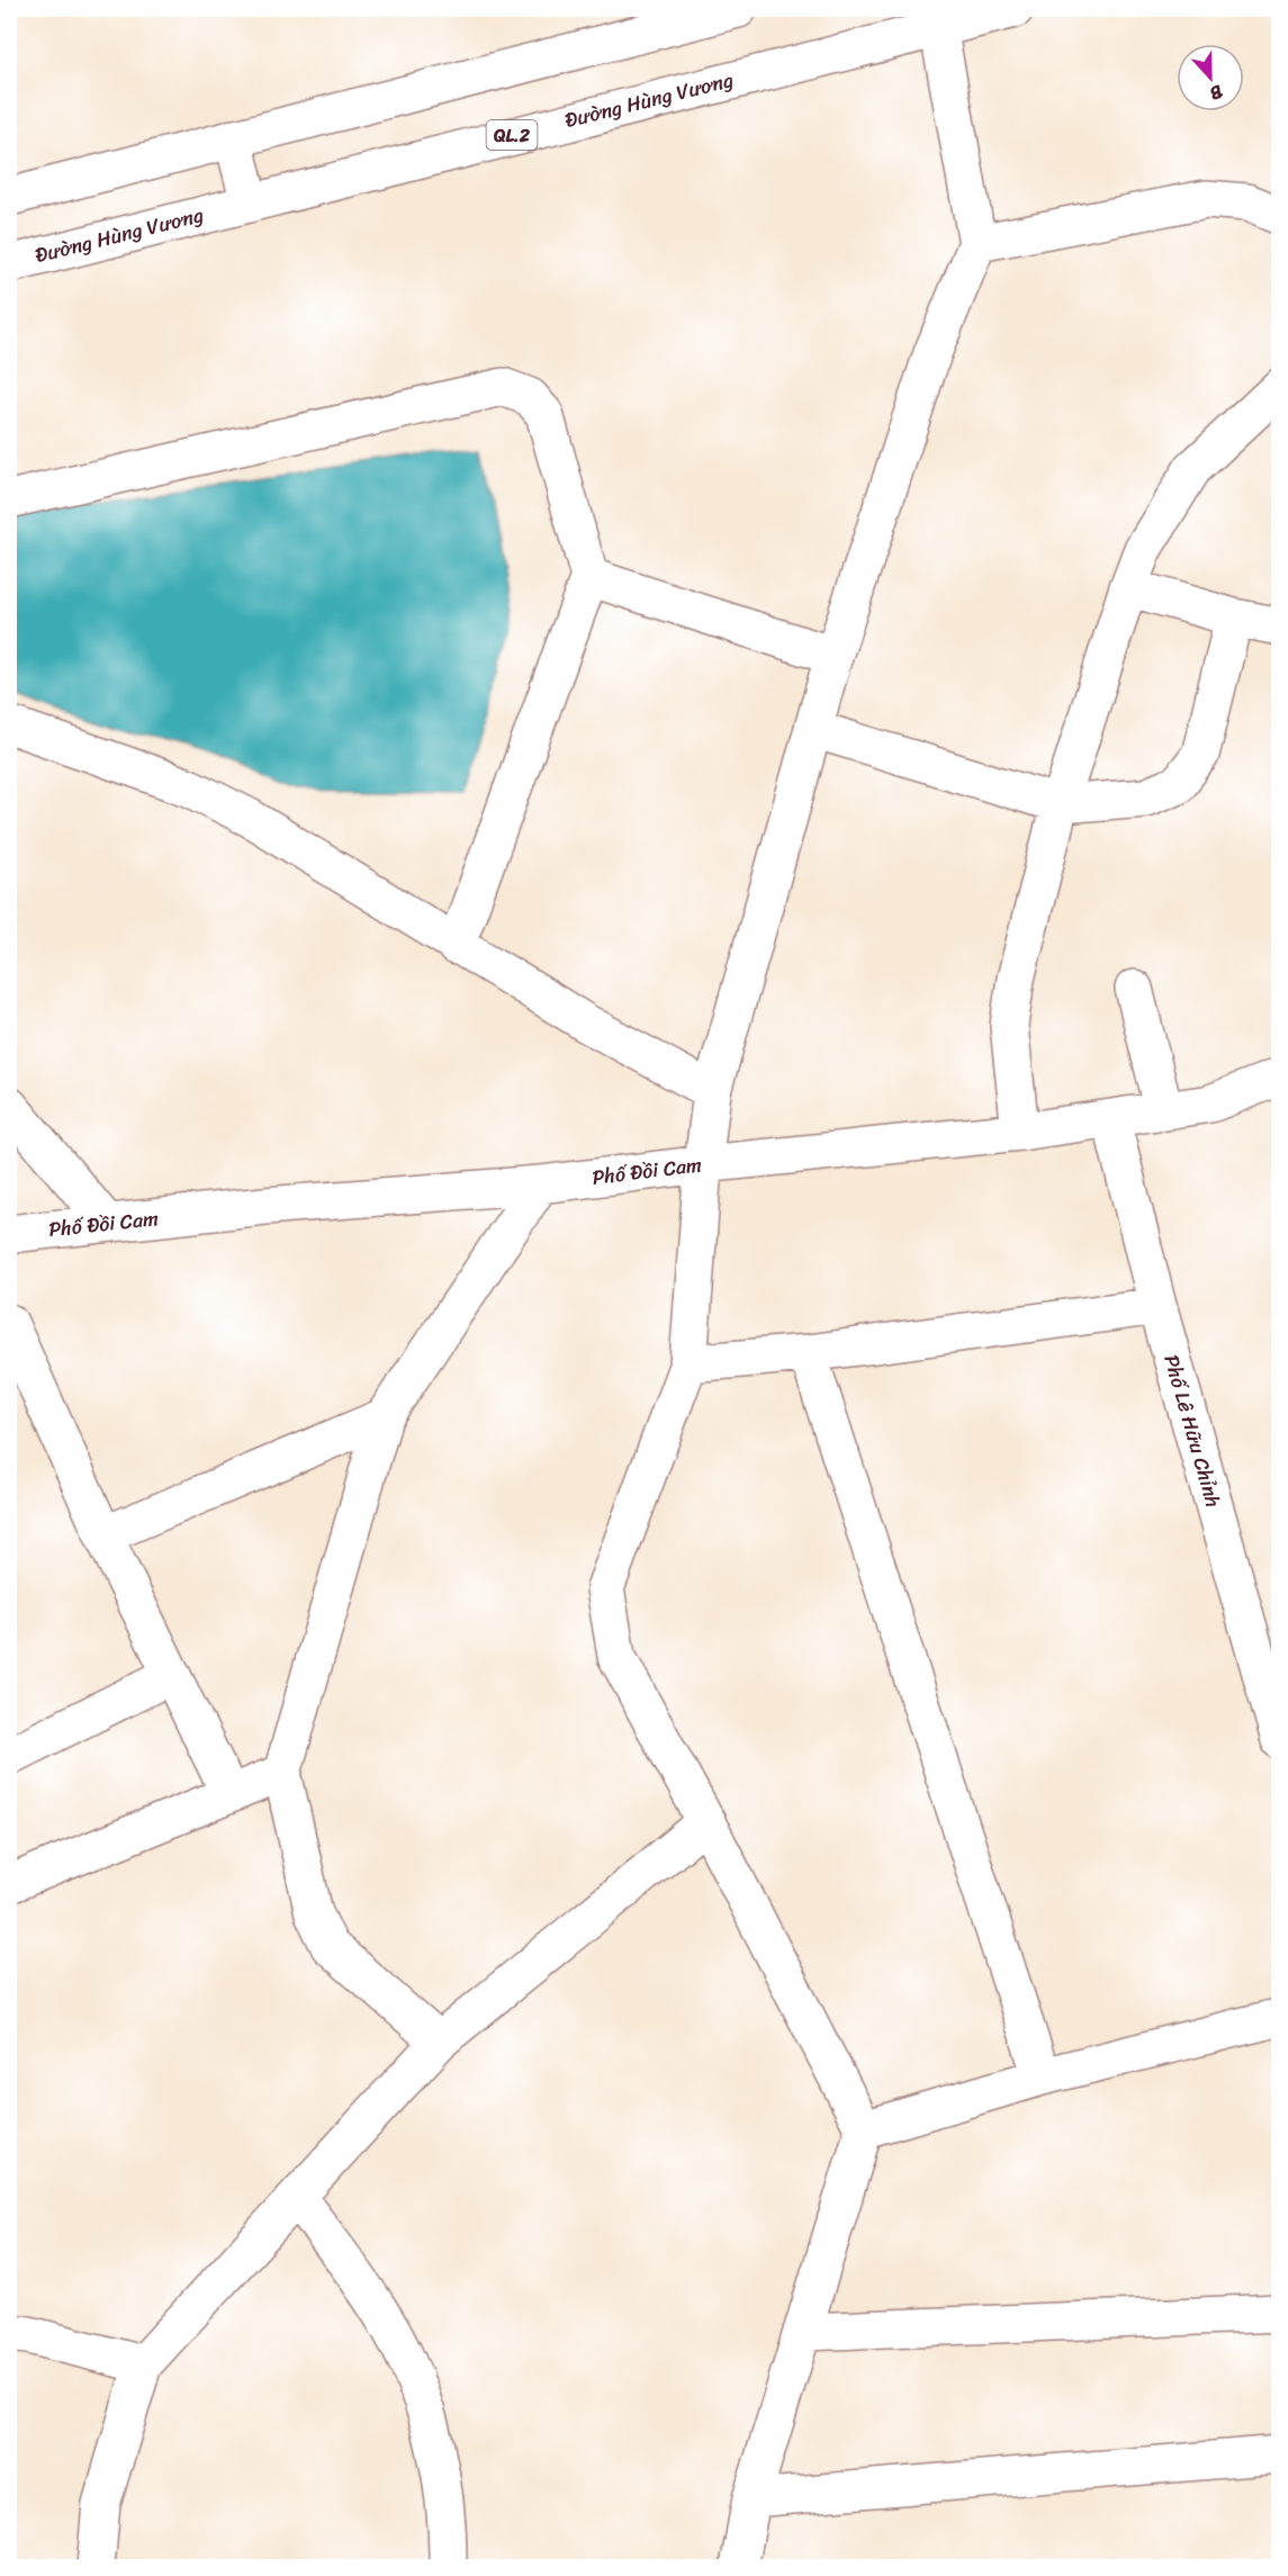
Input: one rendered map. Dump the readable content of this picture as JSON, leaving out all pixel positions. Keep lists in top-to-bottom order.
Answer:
{
  "streets": {
    "street": [
      "Đường Hùng Vương",
      "QL.2",
      "Phố Đồi Cam",
      "Phố Lê Hữu Chỉnh"
    ]
  },
  "crossings": [
    ["Phố Đồi Cam", "Phố Lê Hữu Chỉnh"]
  ],
  "north": "bottom"
}
